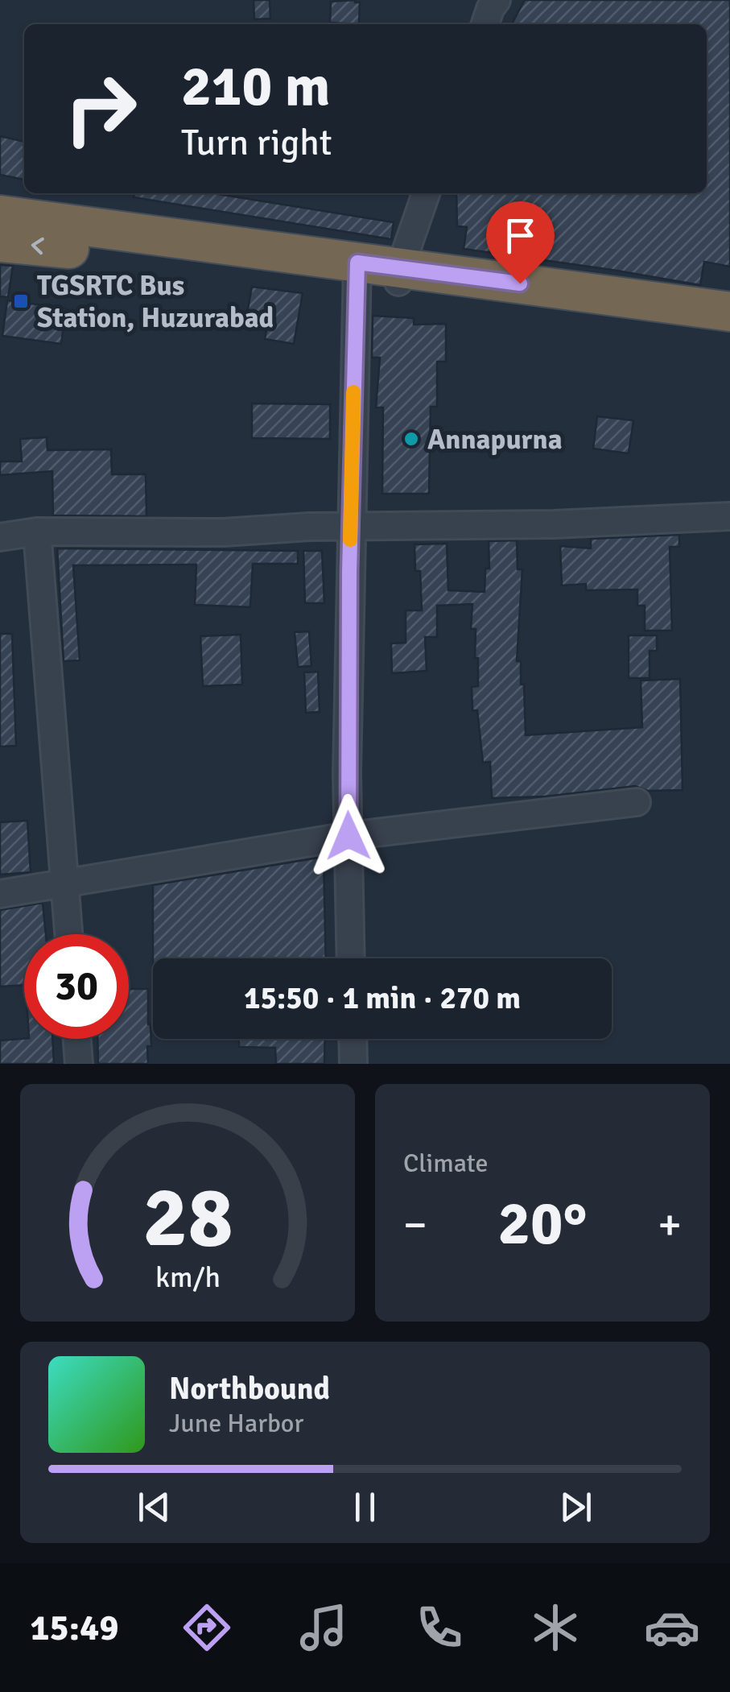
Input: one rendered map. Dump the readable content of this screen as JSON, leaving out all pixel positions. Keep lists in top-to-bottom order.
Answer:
{
  "places": {
    "transit": ["TGSRTC Bus Station, Huzurabad"],
    "other": ["Annapurna"]
  },
  "page": {
    "turn": ["210 m", "Turn right"],
    "limit": "30",
    "trip": "15:50 · 1 min · 270 m",
    "tile": "Climate",
    "heat": ["−", "20°", "+"],
    "song": ["Northbound", "June Harbor"],
    "tabs": "15:49",
    "gauge": ["28", "km/h"]
  }
}
